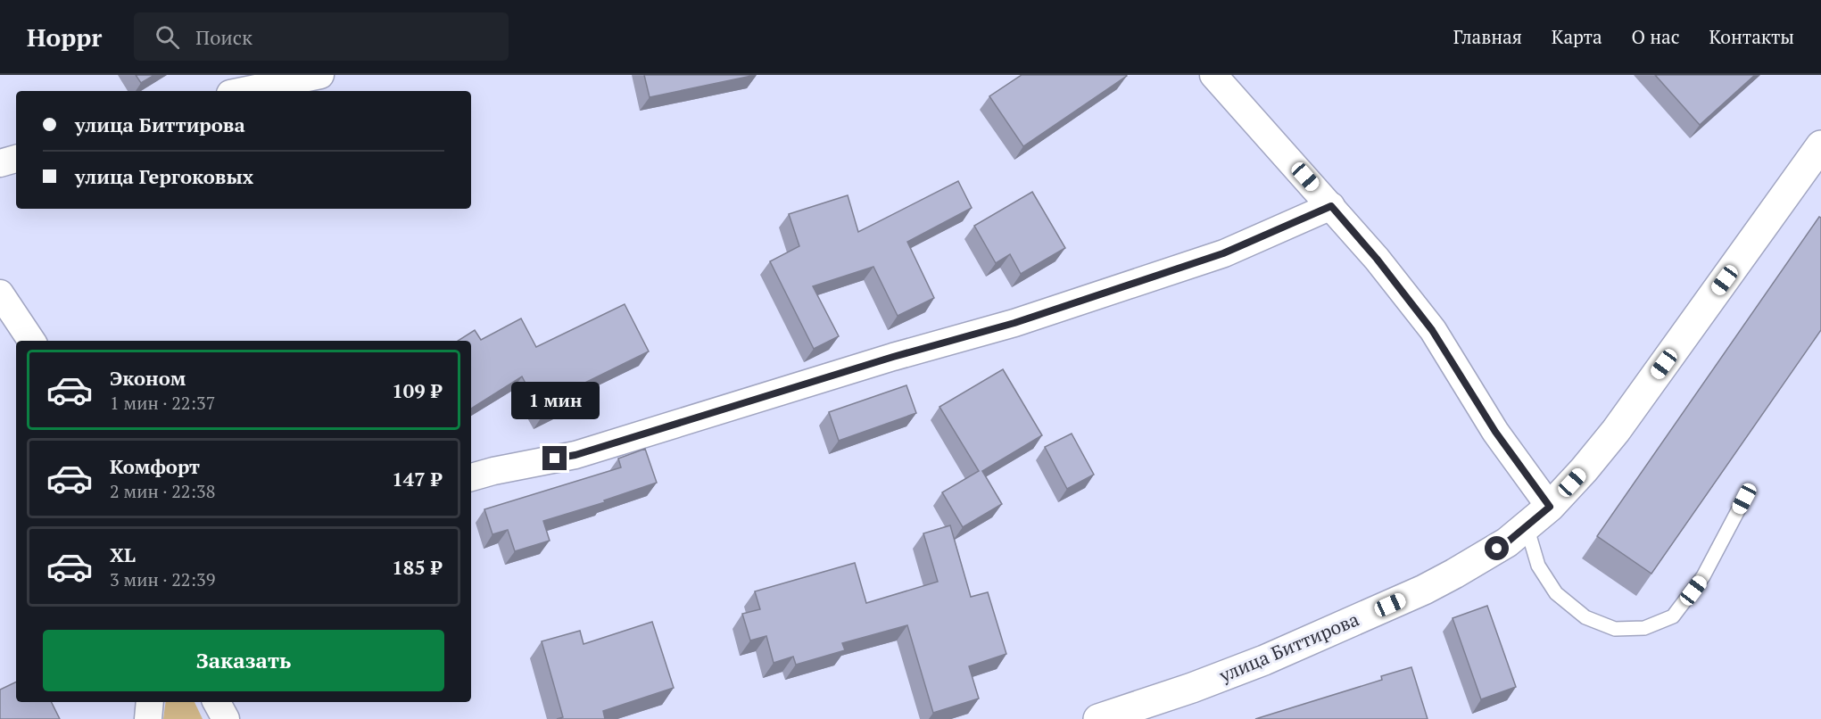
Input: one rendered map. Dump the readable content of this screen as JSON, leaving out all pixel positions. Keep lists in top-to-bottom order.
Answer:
{
  "streets": {
    "street": ["улица Биттирова"]
  },
  "page": {
    "header": "Hoppr",
    "search": "Поиск",
    "nav": [
      "Главная",
      "Карта",
      "О нас",
      "Контакты"
    ],
    "banner": ["улица Биттирова", "улица Гергоковых"],
    "list": [
      {
        "name": "Эконом",
        "note": "1 мин · 22:37",
        "value": "109 ₽"
      },
      {
        "name": "Комфорт",
        "note": "2 мин · 22:38",
        "value": "147 ₽"
      },
      {
        "name": "XL",
        "note": "3 мин · 22:39",
        "value": "185 ₽"
      }
    ],
    "bubble": "1 мин",
    "buttons": "Заказать"
  }
}
